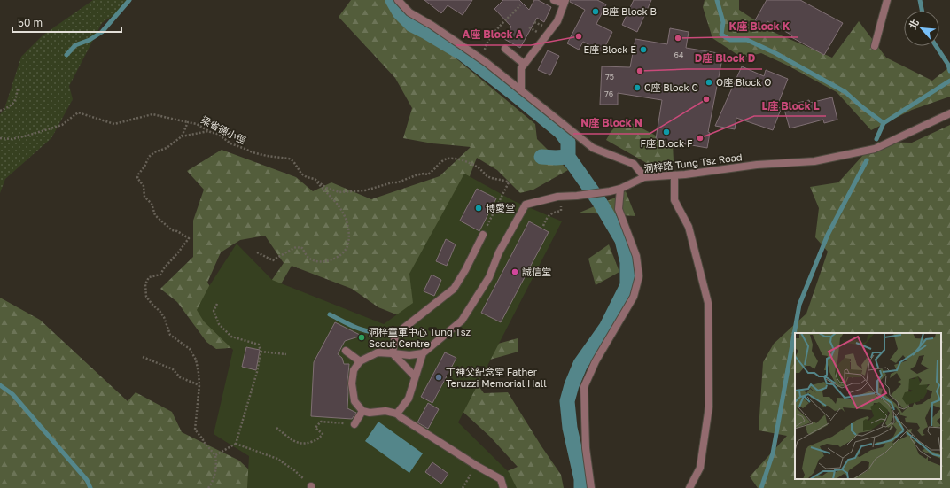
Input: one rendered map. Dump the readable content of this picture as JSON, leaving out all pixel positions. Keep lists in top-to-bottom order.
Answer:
{
  "streets": {
    "street": ["洞梓路 Tung Tsz Road"],
    "path": ["梁省德小徑"]
  },
  "places": [
    "B座 Block B",
    "A座 Block A",
    "K座 Block K",
    "E座 Block E",
    "D座 Block D",
    "O座 Block O",
    "C座 Block C",
    "N座 Block N",
    "F座 Block F",
    "L座 Block L",
    "博愛堂",
    "誠信堂",
    "洞梓童軍中心 Tung Tsz Scout Centre",
    "丁神父紀念堂 Father Teruzzi Memorial Hall"
  ],
  "house_numbers": ["64", "75", "76"],
  "scale_bar": "50 m",
  "north": "top left"
}
